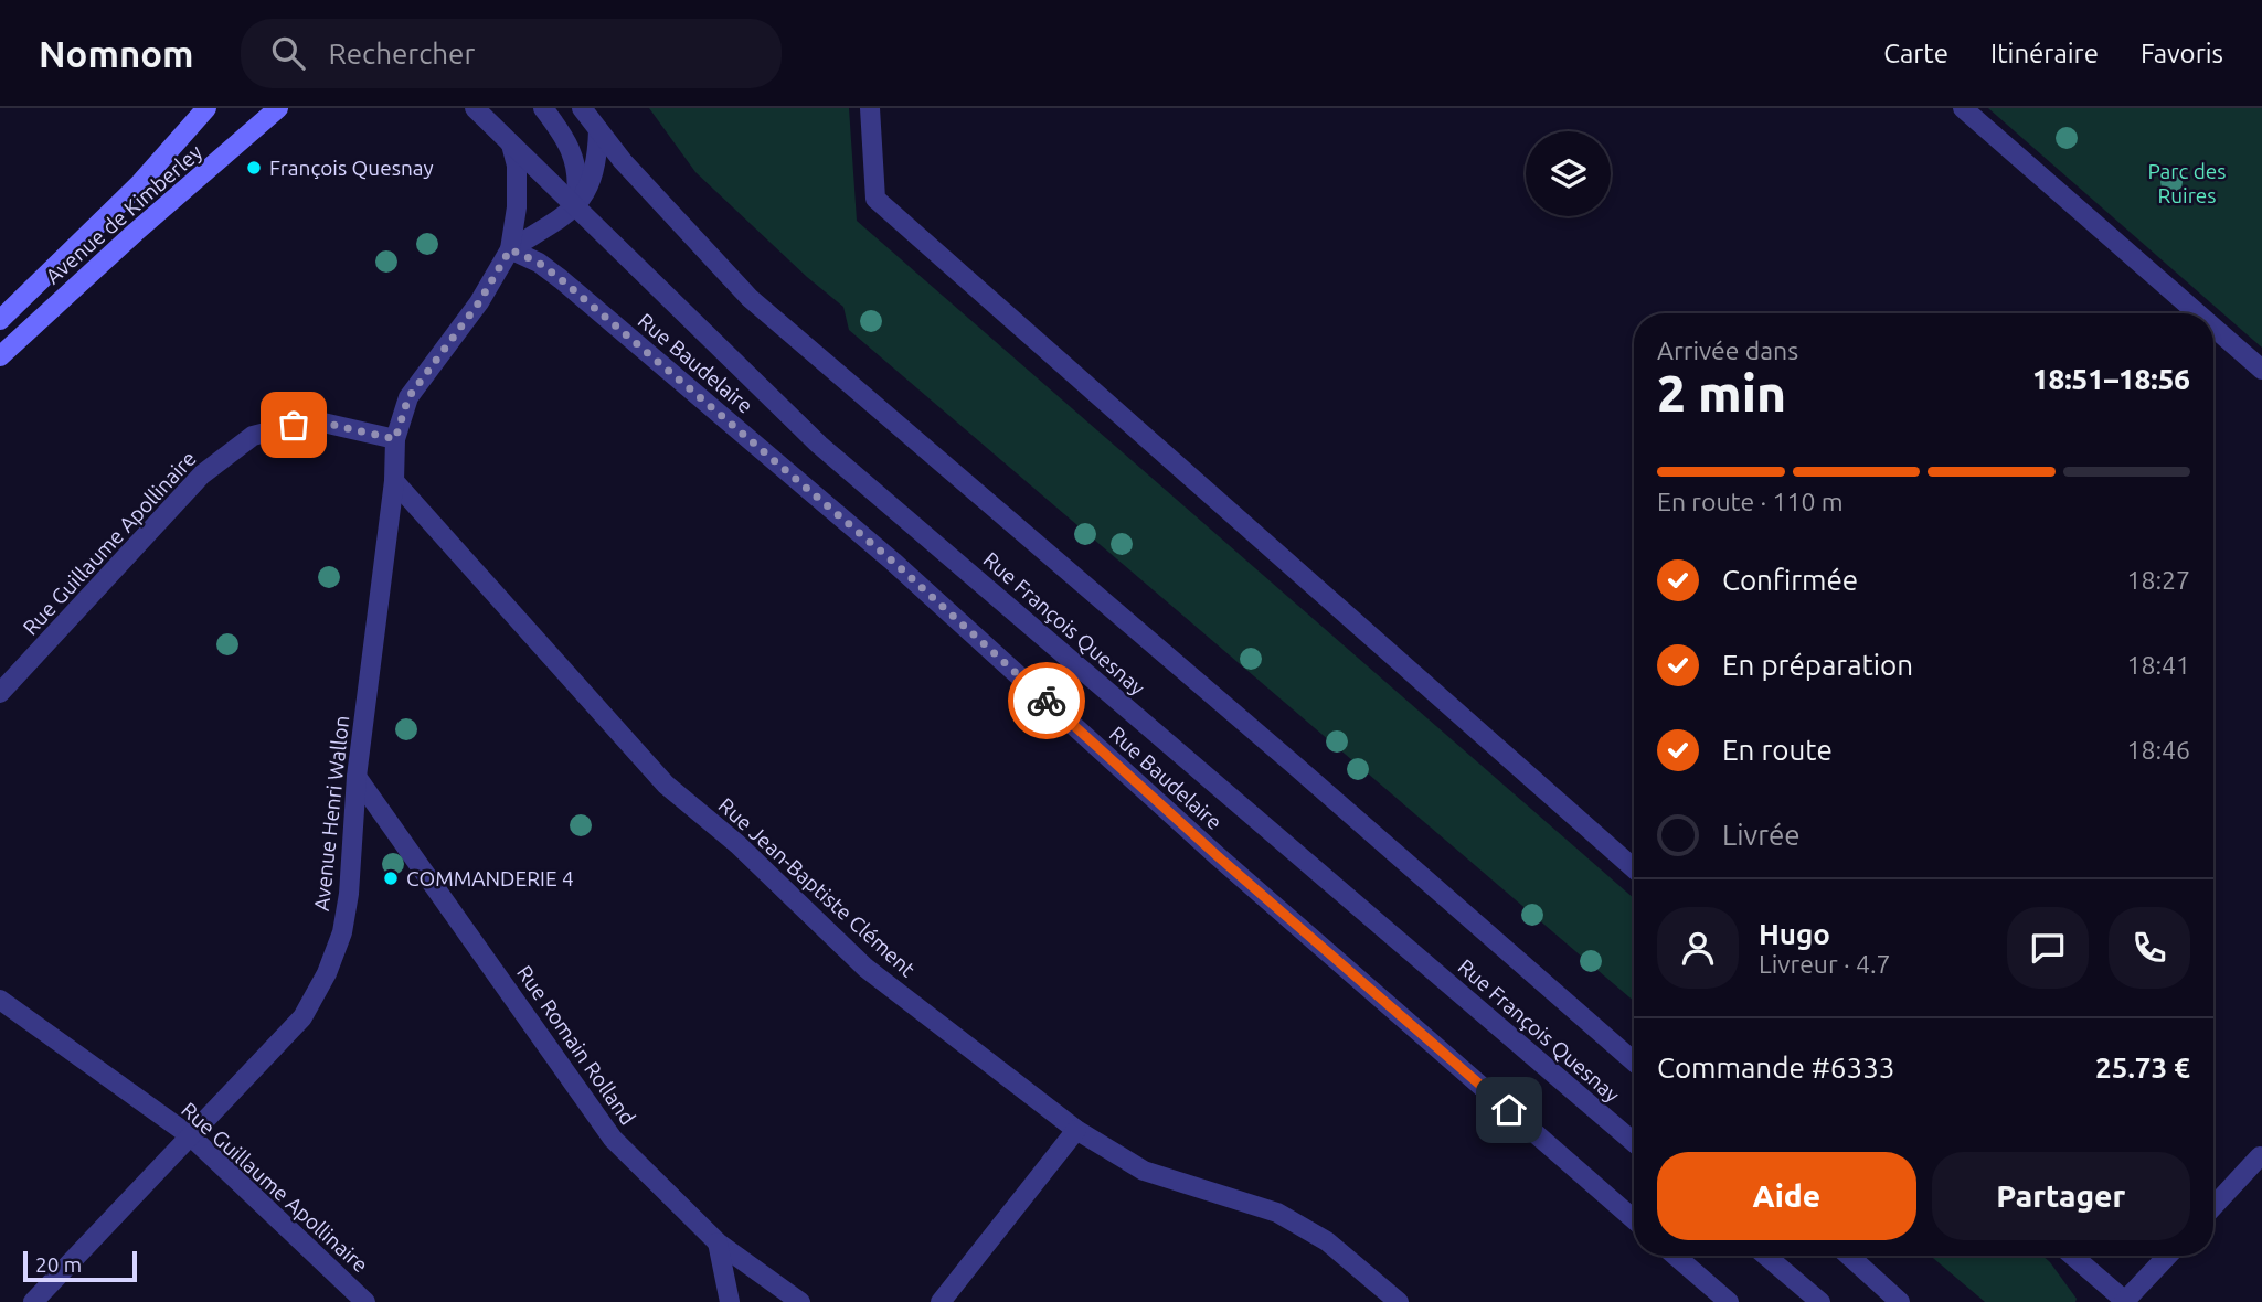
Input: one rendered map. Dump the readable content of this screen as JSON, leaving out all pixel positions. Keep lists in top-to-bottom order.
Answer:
{
  "streets": {
    "main road": ["Avenue de Kimberley"],
    "street": [
      "Rue Baudelaire",
      "Rue Guillaume Apollinaire",
      "Rue François Quesnay",
      "Avenue Henri Wallon",
      "Rue Jean-Baptiste Clément",
      "Rue Romain Rolland"
    ]
  },
  "crossings": [
    ["Rue Baudelaire", "Avenue Henri Wallon"],
    ["Rue Guillaume Apollinaire", "Avenue Henri Wallon"],
    ["Rue François Quesnay", "Avenue Henri Wallon"],
    ["Avenue Henri Wallon", "Rue Jean-Baptiste Clément"],
    ["Avenue Henri Wallon", "Rue Romain Rolland"]
  ],
  "parks": ["Parc des Ruires"],
  "places": ["François Quesnay", "COMMANDERIE 4"],
  "scale_bar": "20 m",
  "page": {
    "header": "Nomnom",
    "search": "Rechercher",
    "nav": ["Carte", "Itinéraire", "Favoris"],
    "heading": ["2 min", "Arrivée dans", "18:51–18:56"],
    "panel": [
      "Hugo",
      "Livreur · 4.7",
      "Commande #6333",
      "25.73 €"
    ],
    "bar": "En route · 110 m",
    "list": [
      ["Confirmée", "18:27"],
      ["En préparation", "18:41"],
      ["En route", "18:46"],
      "Livrée"
    ],
    "buttons": ["Aide", "Partager"],
    "scale": "20 m"
  }
}
